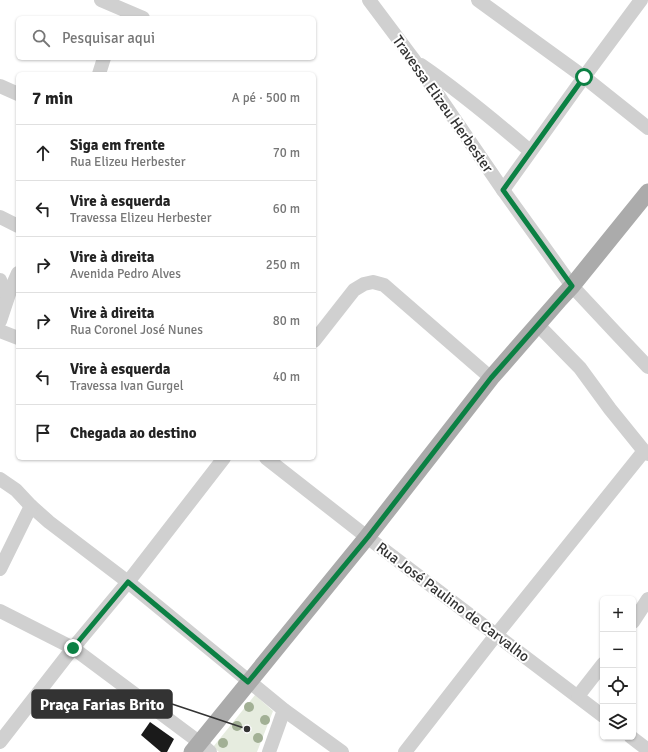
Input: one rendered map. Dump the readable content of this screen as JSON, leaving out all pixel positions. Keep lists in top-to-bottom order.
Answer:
{
  "streets": {
    "street": ["Travessa Elizeu Herbester", "Rua José Paulino de Carvalho"]
  },
  "places": ["Praça Farias Brito"],
  "page": {
    "search": "Pesquisar aqui",
    "heading": ["7 min", "A pé · 500 m"],
    "list": [
      ["Siga em frente", "Rua Elizeu Herbester", "70 m"],
      ["Vire à esquerda", "Travessa Elizeu Herbester", "60 m"],
      ["Vire à direita", "Avenida Pedro Alves", "250 m"],
      ["Vire à direita", "Rua Coronel José Nunes", "80 m"],
      ["Vire à esquerda", "Travessa Ivan Gurgel", "40 m"],
      "Chegada ao destino"
    ],
    "map_buttons": ["+", "−"]
  }
}
